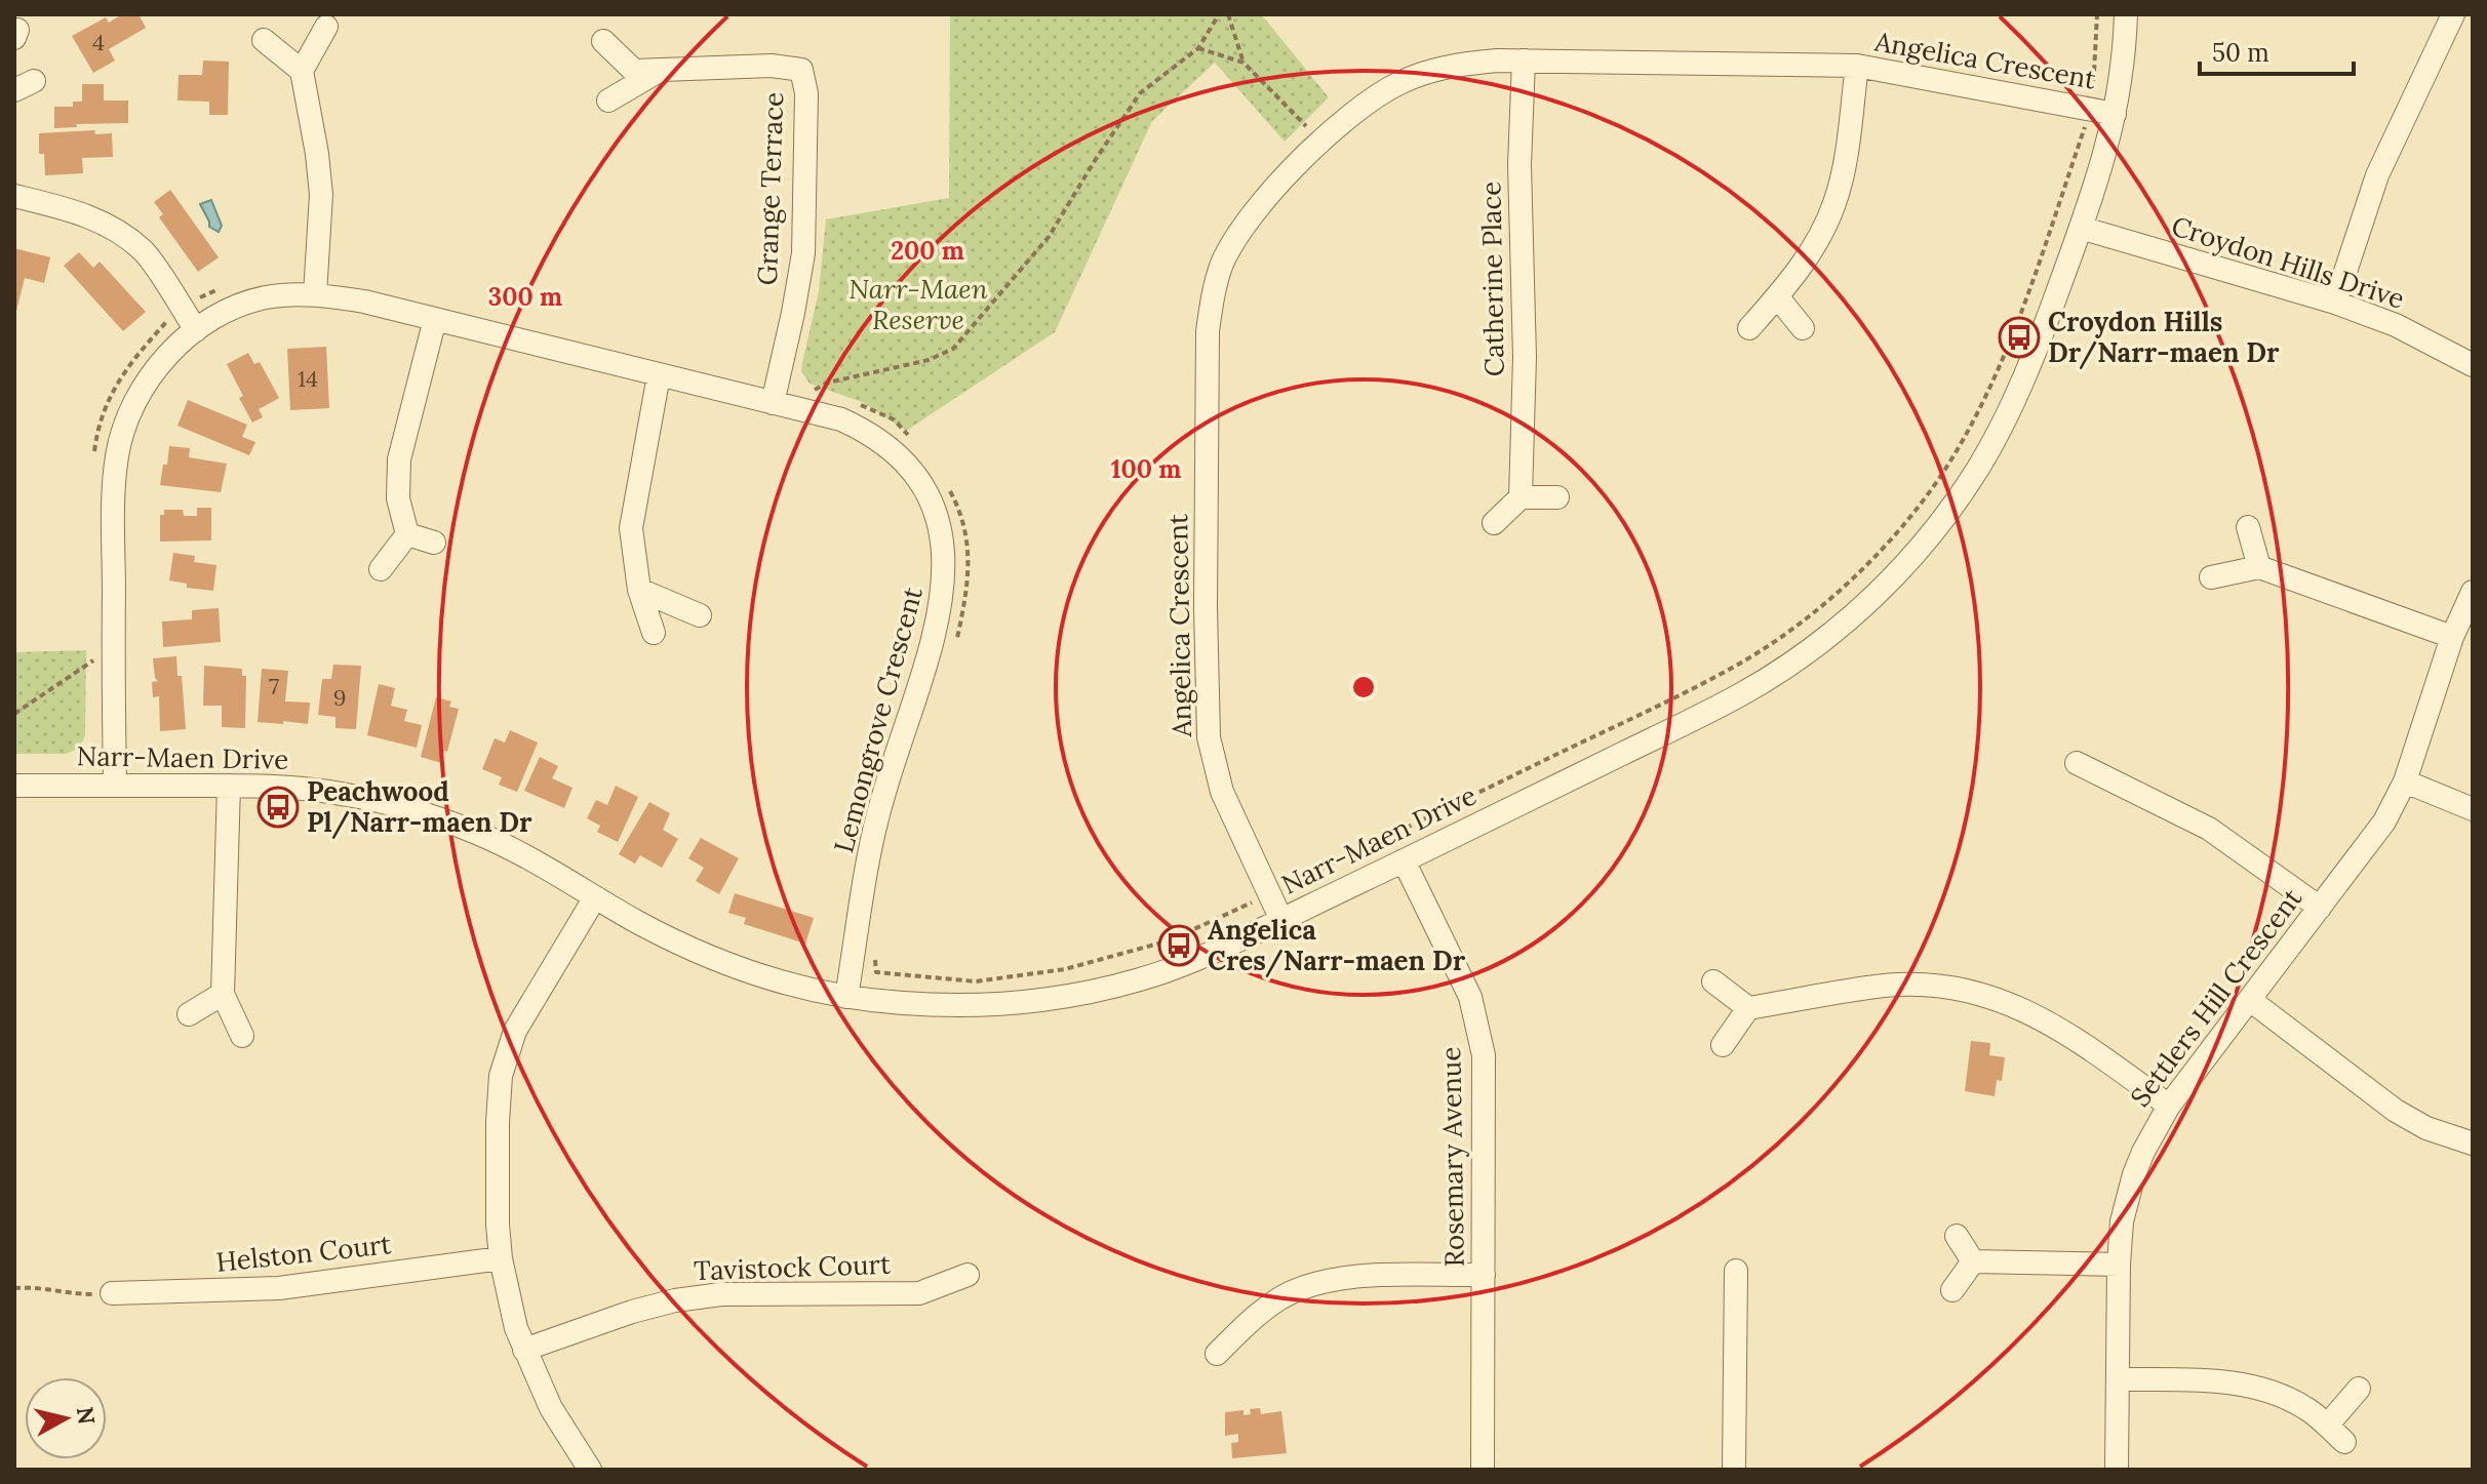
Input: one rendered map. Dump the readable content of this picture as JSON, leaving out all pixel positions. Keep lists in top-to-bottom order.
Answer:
{
  "streets": {
    "street": [
      "Angelica Crescent",
      "Grange Terrace",
      "Croydon Hills Drive",
      "Catherine Place",
      "Lemongrove Crescent",
      "Narr-Maen Drive",
      "Settlers Hill Crescent",
      "Rosemary Avenue",
      "Helston Court",
      "Tavistock Court"
    ]
  },
  "crossings": [
    ["Angelica Crescent", "Catherine Place"],
    ["Angelica Crescent", "Narr-Maen Drive"],
    ["Grange Terrace", "Lemongrove Crescent"],
    ["Croydon Hills Drive", "Narr-Maen Drive"],
    ["Lemongrove Crescent", "Narr-Maen Drive"],
    ["Narr-Maen Drive", "Rosemary Avenue"]
  ],
  "parks": ["Narr-Maen Reserve"],
  "places": {
    "bus stop": ["Croydon Hills Dr/Narr-maen Dr", "Peachwood Pl/Narr-maen Dr", "Angelica Cres/Narr-maen Dr"]
  },
  "house_numbers": [
    "4",
    "14",
    "7",
    "9"
  ],
  "scale_bar": "50 m",
  "north": "right",
  "rings": ["200 m", "300 m", "100 m"]
}
